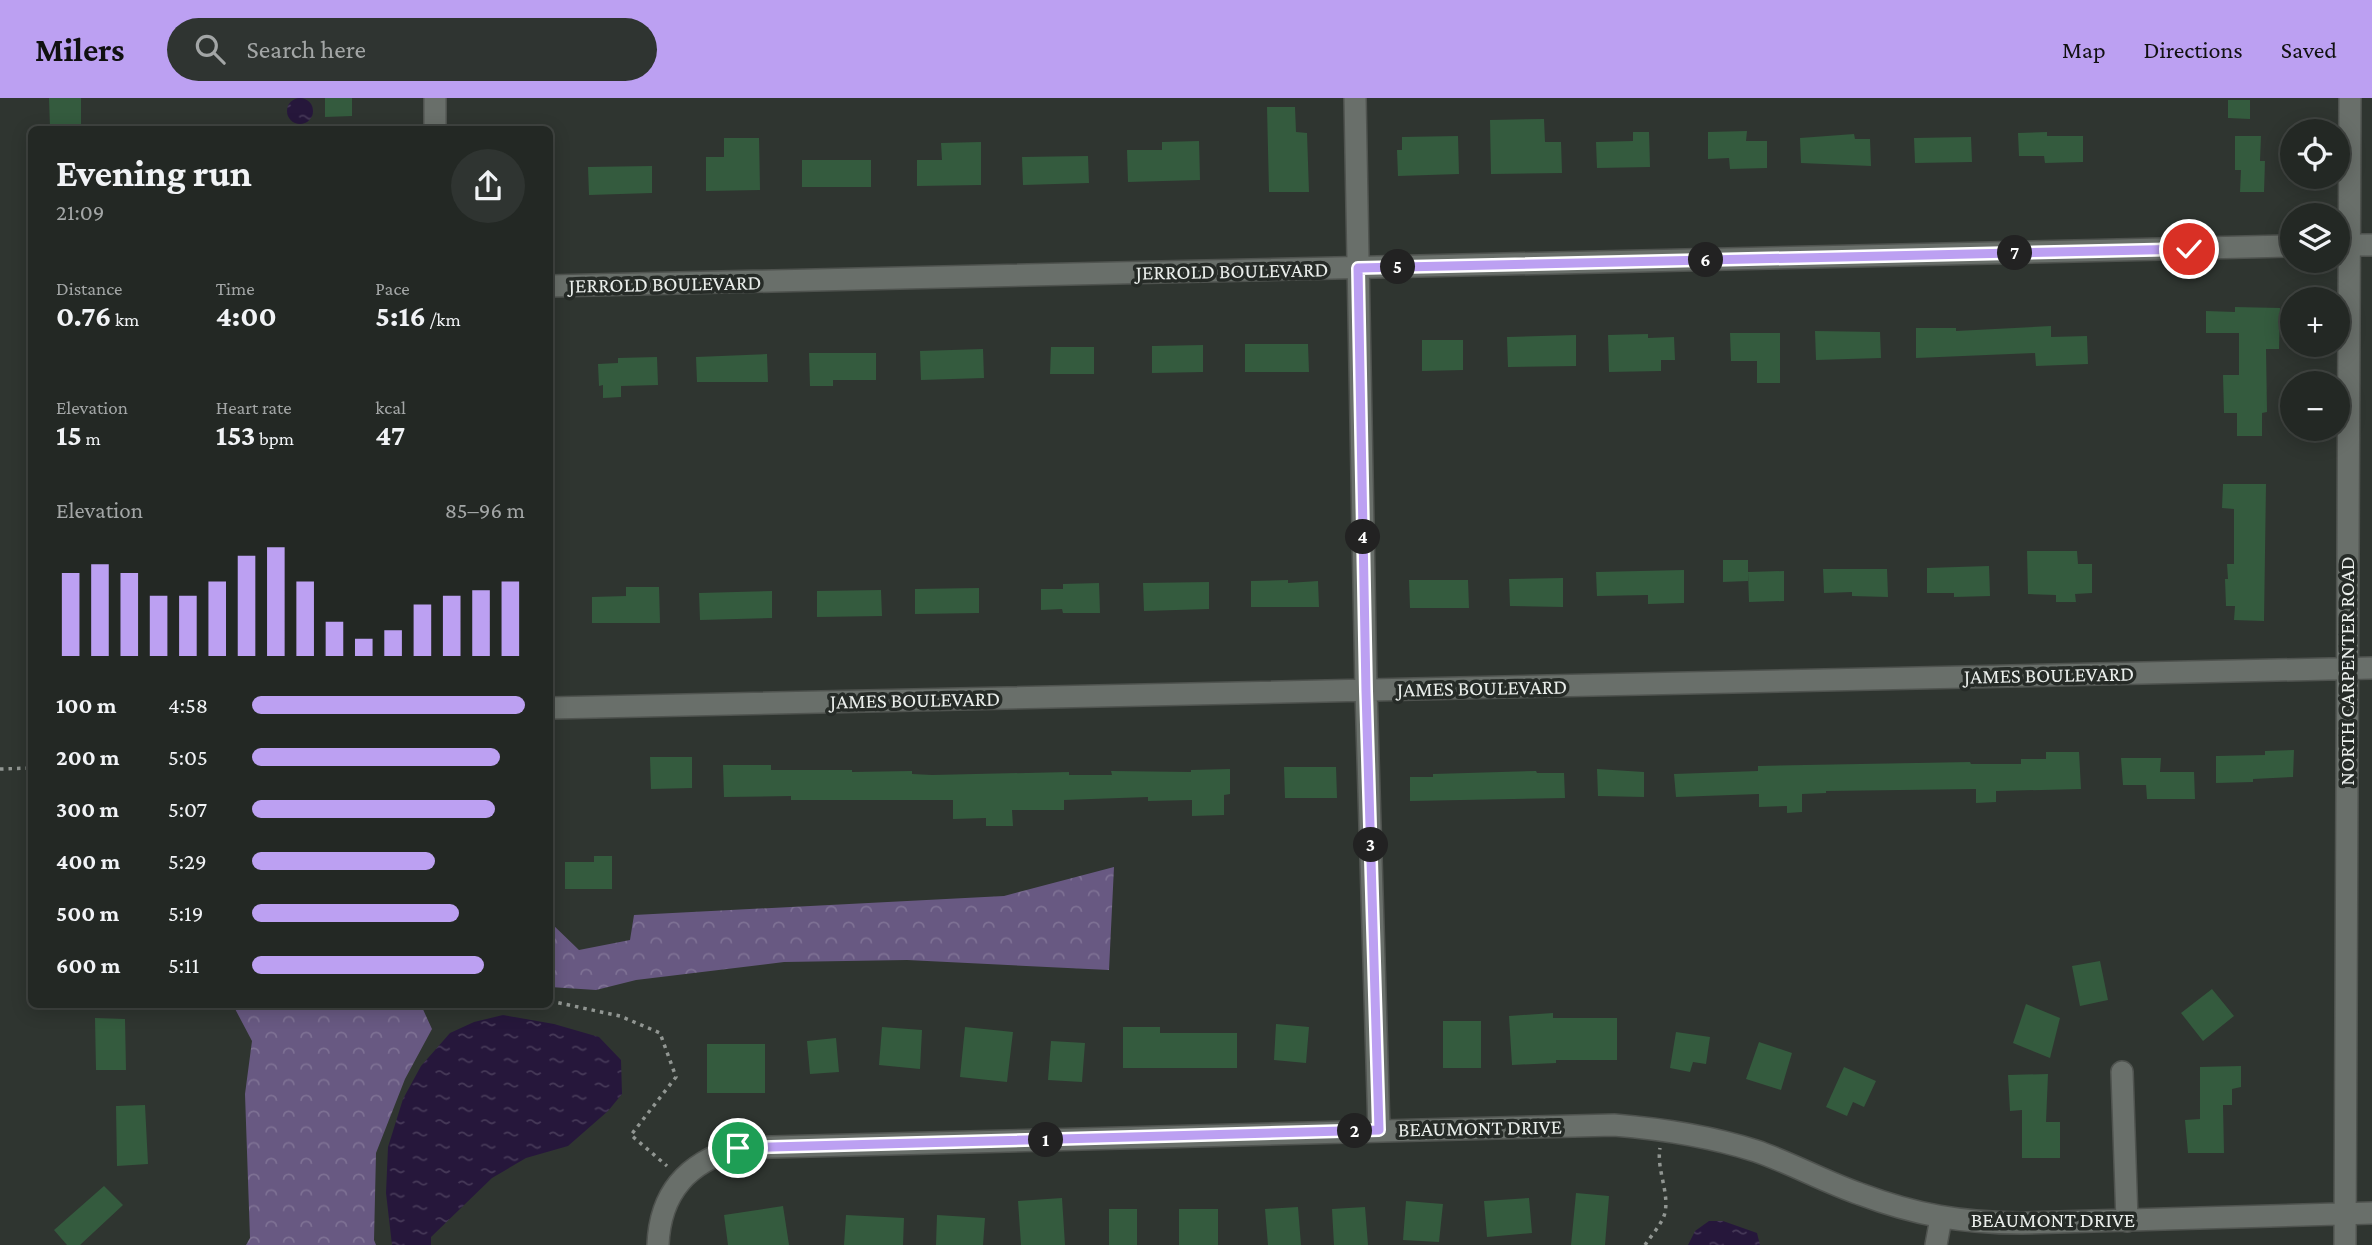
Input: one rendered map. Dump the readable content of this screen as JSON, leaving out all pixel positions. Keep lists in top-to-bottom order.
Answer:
{
  "streets": {
    "street": [
      "JERROLD BOULEVARD",
      "NORTH CARPENTER ROAD",
      "JAMES BOULEVARD",
      "BEAUMONT DRIVE"
    ]
  },
  "crossings": [
    ["NORTH CARPENTER ROAD", "JAMES BOULEVARD"],
    ["NORTH CARPENTER ROAD", "BEAUMONT DRIVE"]
  ],
  "page": {
    "header": "Milers",
    "search": "Search here",
    "nav": ["Map", "Directions", "Saved"],
    "map_buttons": ["+", "−"],
    "heading": ["Evening run", "21:09"],
    "pins": [
      "7",
      "6",
      "5",
      "4",
      "3",
      "2",
      "1"
    ],
    "stats": [
      ["Distance", "0.76 km"],
      ["Time", "4:00"],
      ["Pace", "5:16 /km"],
      ["Elevation", "15 m"],
      ["Heart rate", "153 bpm"],
      ["kcal", "47"]
    ],
    "chart": ["Elevation", "85–96 m"],
    "list": [
      {
        "name": "100 m",
        "note": "4:58"
      },
      {
        "name": "200 m",
        "note": "5:05"
      },
      {
        "name": "300 m",
        "note": "5:07"
      },
      {
        "name": "400 m",
        "note": "5:29"
      },
      {
        "name": "500 m",
        "note": "5:19"
      },
      {
        "name": "600 m",
        "note": "5:11"
      }
    ]
  }
}
